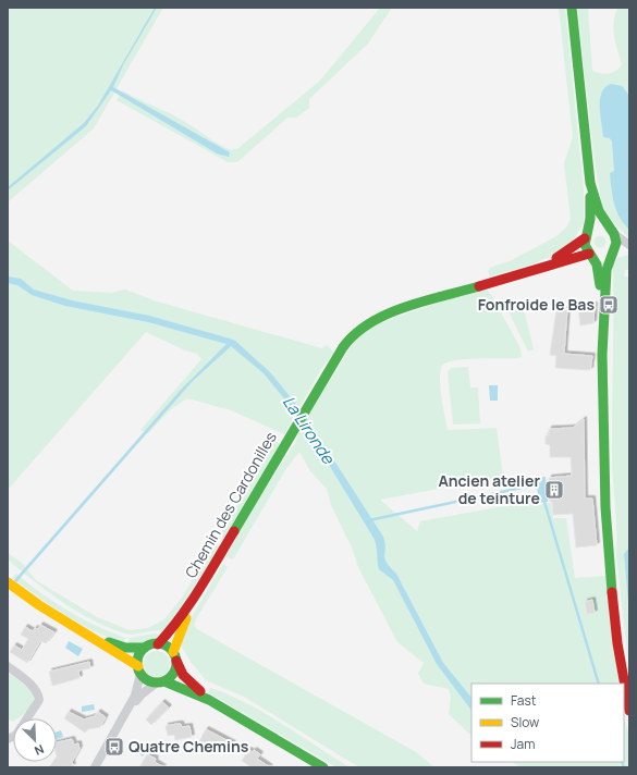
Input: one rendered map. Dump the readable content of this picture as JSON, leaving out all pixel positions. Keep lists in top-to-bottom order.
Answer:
{
  "streets": {
    "street": ["Chemin des Cardonilles"]
  },
  "water": ["La Lironde"],
  "places": {
    "bus stop": ["Fonfroide le Bas", "Quatre Chemins"],
    "building": ["Ancien atelier de teinture"]
  },
  "legend": ["Fast", "Slow", "Jam"],
  "north": "bottom right"
}
